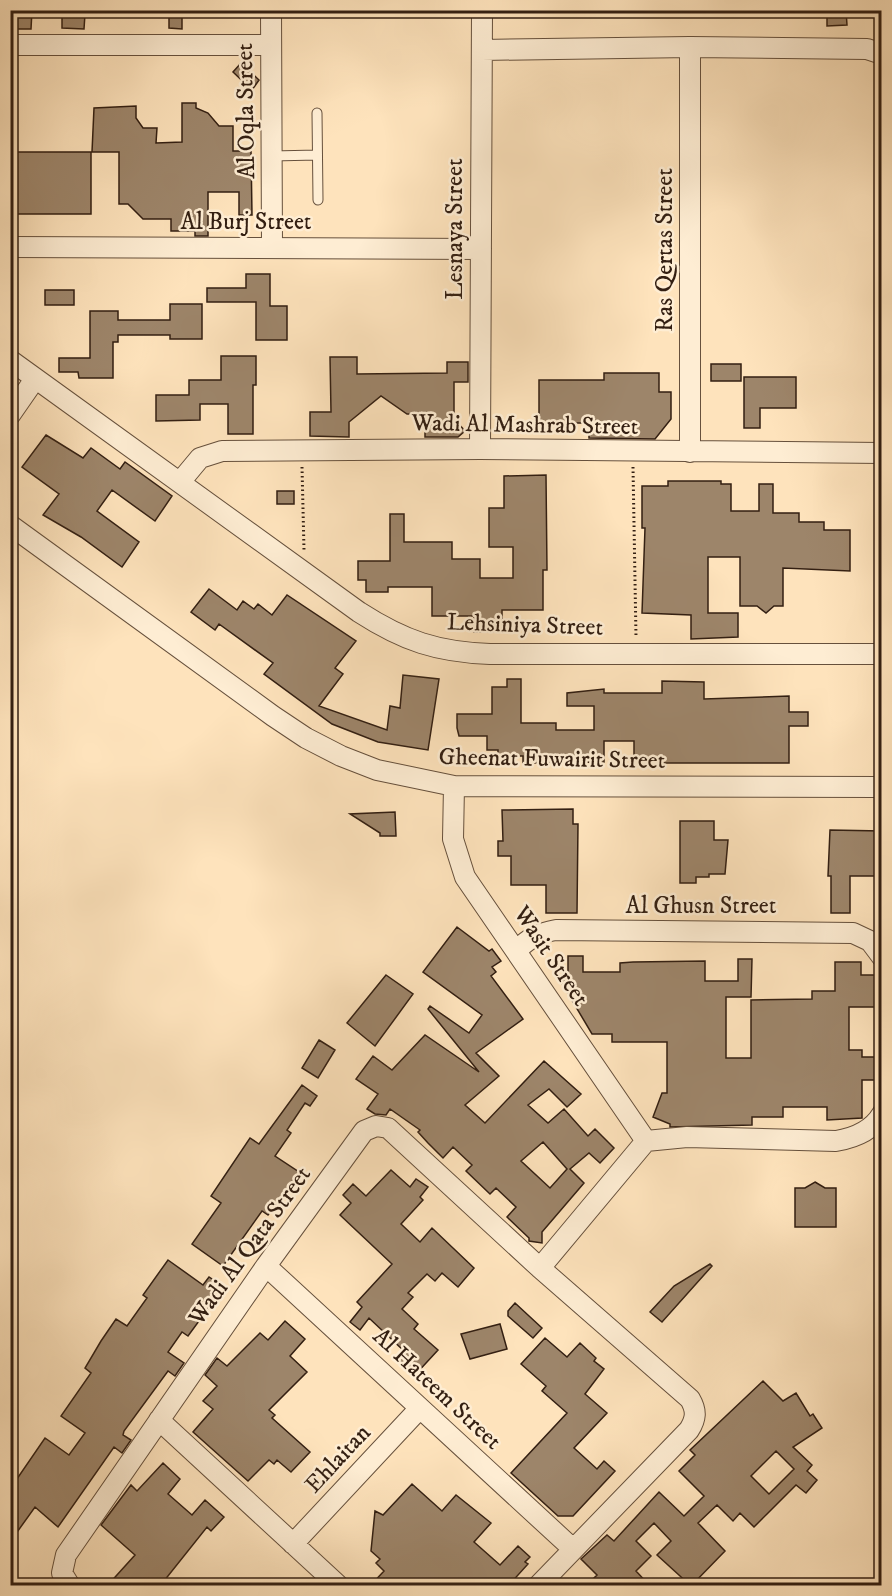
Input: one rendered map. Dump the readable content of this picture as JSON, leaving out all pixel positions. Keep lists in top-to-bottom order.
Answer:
{
  "streets": {
    "street": [
      "Al Oqla Street",
      "Al Burj Street",
      "Lesnaya Street",
      "Ras Qertas Street",
      "Wadi Al Mashrab Street",
      "Lehsiniya Street",
      "Gheenat Fuwairit Street",
      "Al Ghusn Street",
      "Wasit Street",
      "Wadi Al Qata Street",
      "Al Hateem Street",
      "Ehlaitan"
    ]
  },
  "crossings": [
    ["Al Oqla Street", "Al Burj Street"],
    ["Al Burj Street", "Lesnaya Street"],
    ["Lesnaya Street", "Wadi Al Mashrab Street"],
    ["Ras Qertas Street", "Wadi Al Mashrab Street"],
    ["Wadi Al Mashrab Street", "Lehsiniya Street"],
    ["Gheenat Fuwairit Street", "Wasit Street"],
    ["Al Ghusn Street", "Wasit Street"],
    ["Wadi Al Qata Street", "Al Hateem Street"],
    ["Al Hateem Street", "Ehlaitan"]
  ]
}
